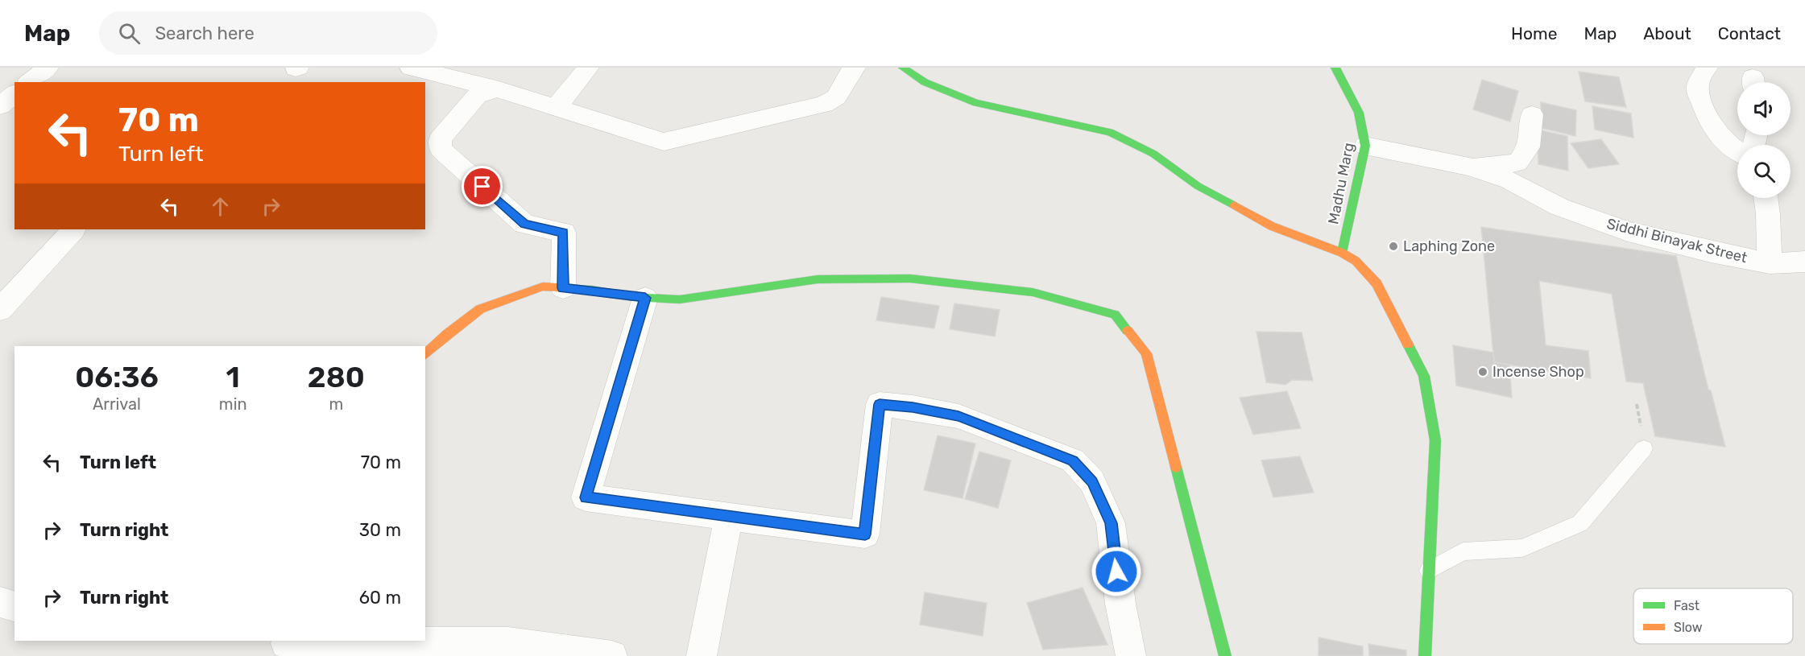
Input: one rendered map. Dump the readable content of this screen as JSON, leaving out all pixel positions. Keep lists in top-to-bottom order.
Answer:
{
  "streets": {
    "street": ["Madhu Marg", "Siddhi Binayak Street"]
  },
  "crossings": [
    ["Madhu Marg", "Siddhi Binayak Street"]
  ],
  "places": ["Laphing Zone", "Incense Shop"],
  "legend": ["Fast", "Slow"],
  "page": {
    "header": "Map",
    "search": "Search here",
    "nav": [
      "Home",
      "Map",
      "About",
      "Contact"
    ],
    "turn": ["70 m", "Turn left"],
    "eta": [
      "06:36",
      "Arrival",
      "1",
      "min",
      "280",
      "m"
    ],
    "list": [
      {
        "name": "Turn left",
        "value": "70 m"
      },
      {
        "name": "Turn right",
        "value": "30 m"
      },
      {
        "name": "Turn right",
        "value": "60 m"
      }
    ]
  }
}
